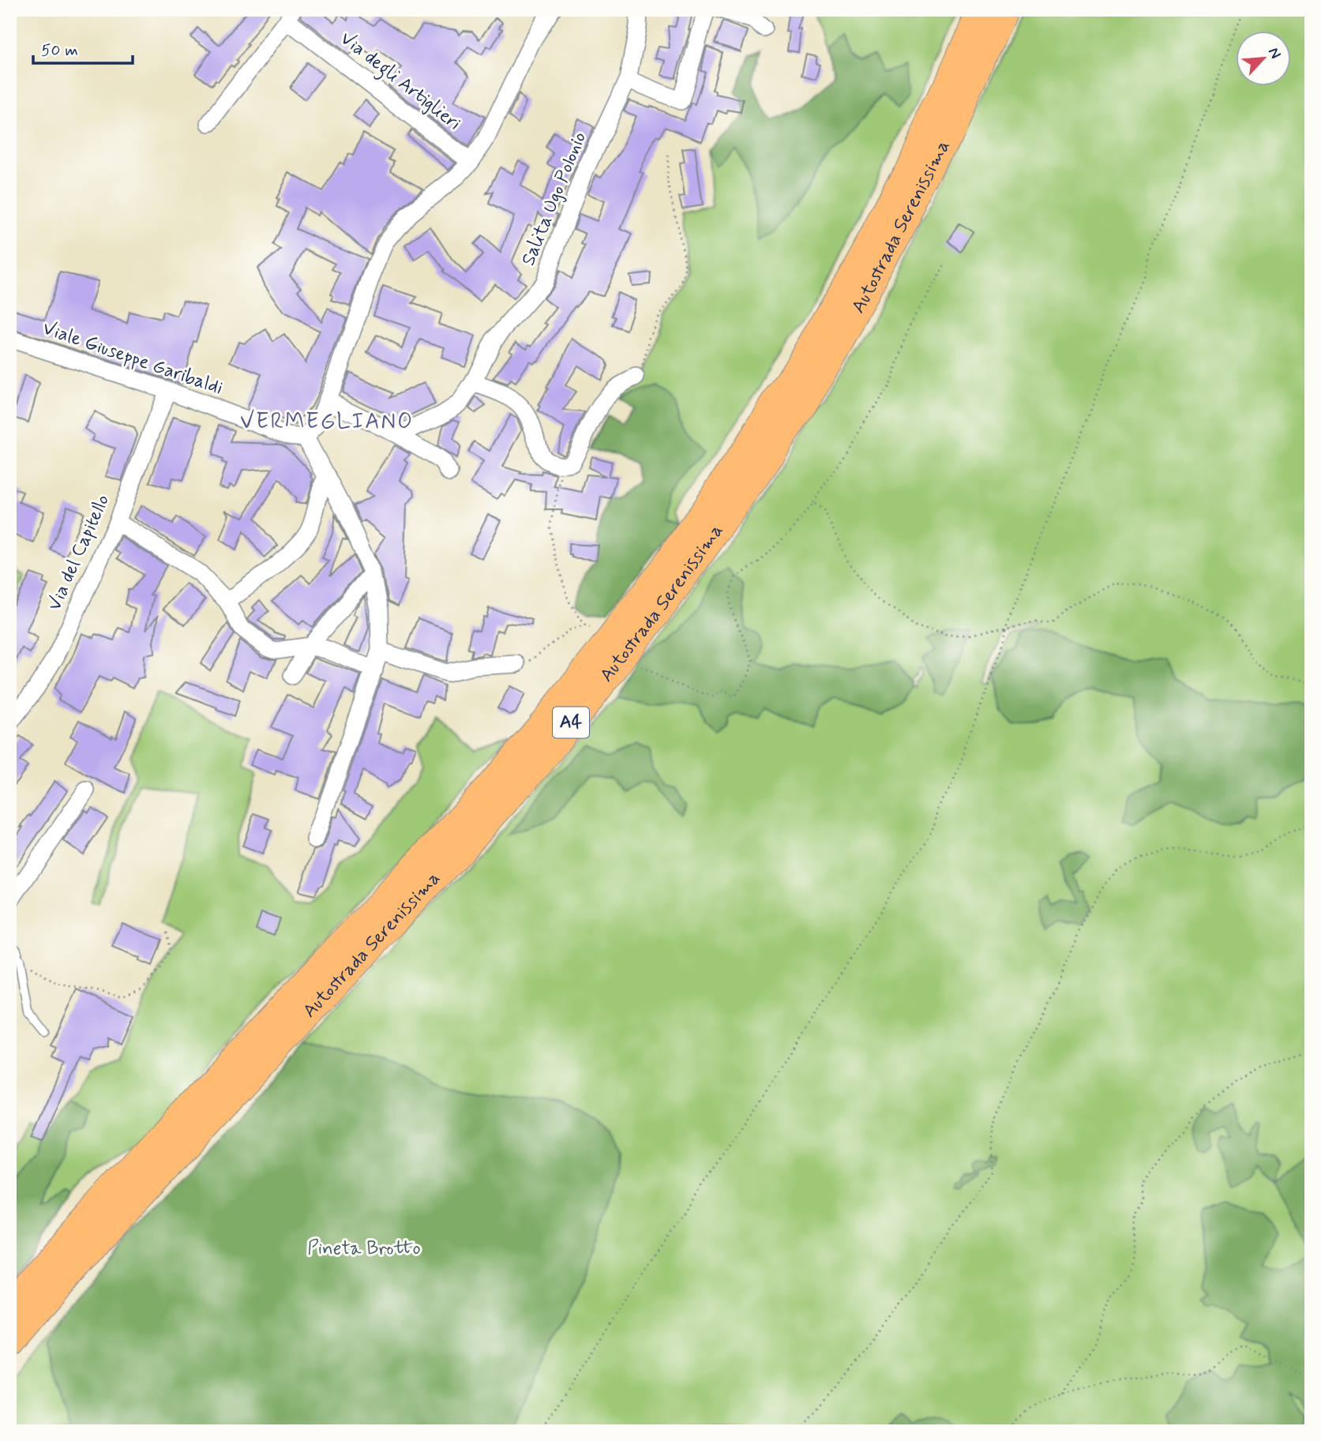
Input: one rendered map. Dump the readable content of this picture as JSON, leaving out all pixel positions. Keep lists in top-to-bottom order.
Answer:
{
  "streets": {
    "highway": ["Autostrada Serenissima", "A4"],
    "street": [
      "Via degli Artiglieri",
      "Salita Ugo Polonio",
      "Viale Giuseppe Garibaldi",
      "Via del Capitello"
    ]
  },
  "crossings": [
    ["Viale Giuseppe Garibaldi", "Via del Capitello"]
  ],
  "districts": ["VERMEGLIANO"],
  "parks": ["Pineta Brotto"],
  "scale_bar": "50 m",
  "north": "top right"
}
